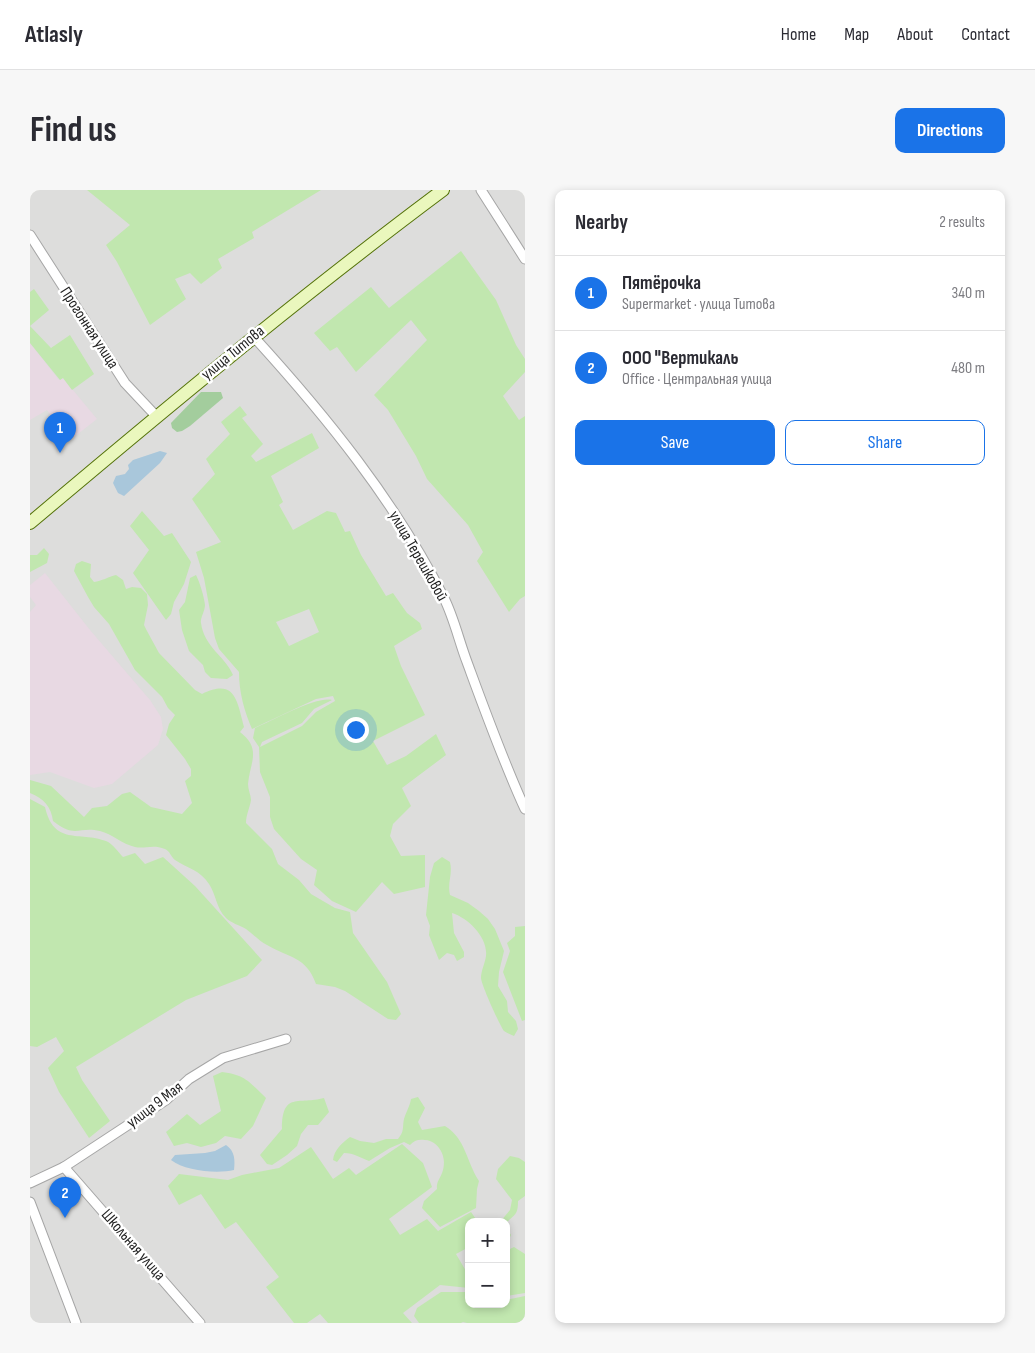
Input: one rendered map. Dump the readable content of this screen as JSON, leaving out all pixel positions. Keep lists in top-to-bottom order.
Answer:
{
  "streets": {
    "main road": ["улица Титова"],
    "street": [
      "Прогонная улица",
      "улица Терешковой",
      "улица 9 Мая",
      "Школьная улица"
    ]
  },
  "crossings": [
    ["Прогонная улица", "улица Титова"],
    ["улица Титова", "улица Терешковой"],
    ["улица 9 Мая", "Школьная улица"]
  ],
  "page": {
    "header": "Atlasly",
    "nav": [
      "Home",
      "Map",
      "About",
      "Contact"
    ],
    "buttons": [
      "Directions",
      ["Save", "Share"]
    ],
    "title": "Find us",
    "heading": ["Nearby", "2 results"],
    "list": [
      {
        "mark": "1",
        "name": "Пятёрочка",
        "note": "Supermarket · улица Титова",
        "value": "340 m"
      },
      {
        "mark": "2",
        "name": "ООО \"Вертикаль",
        "note": "Office · Центральная улица",
        "value": "480 m"
      }
    ],
    "pins": ["1", "2"],
    "map_buttons": ["+", "−"]
  }
}
